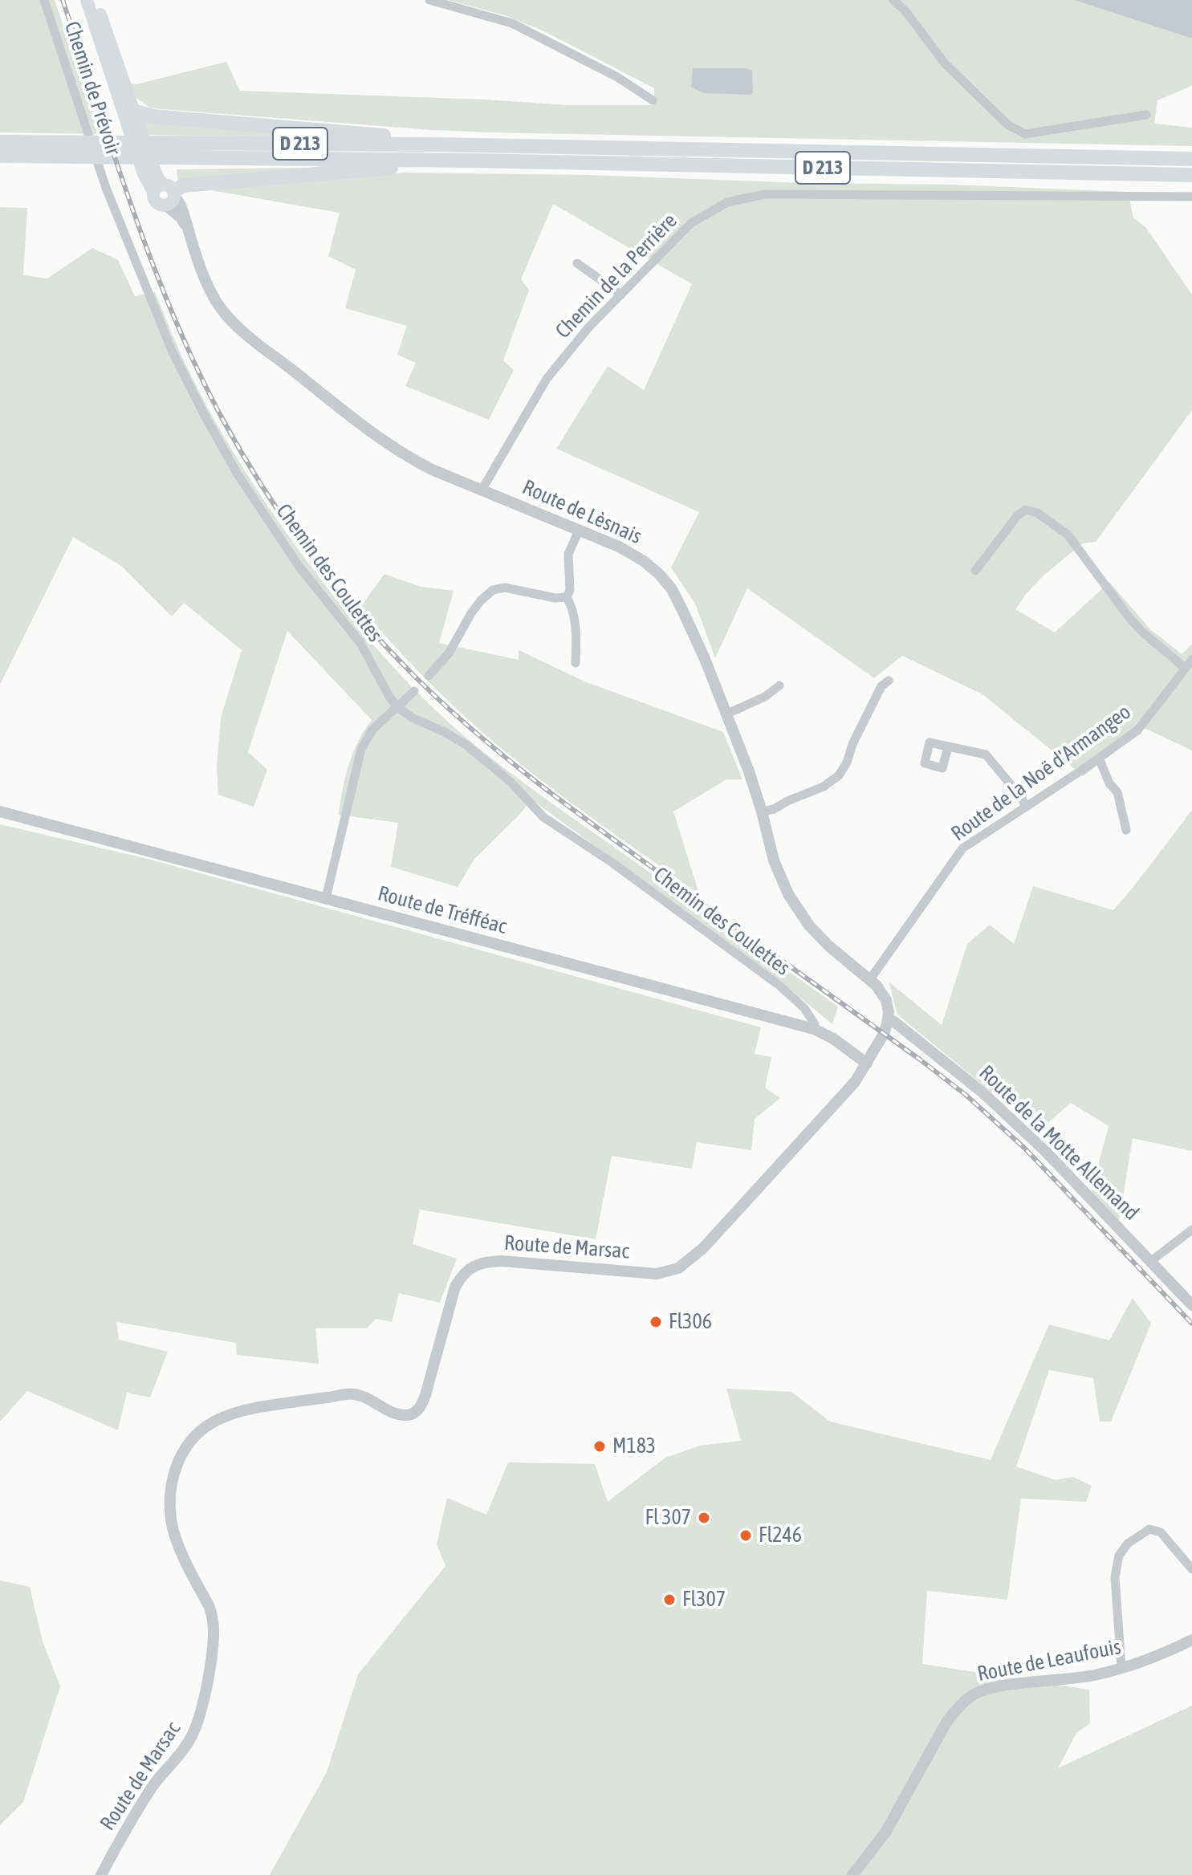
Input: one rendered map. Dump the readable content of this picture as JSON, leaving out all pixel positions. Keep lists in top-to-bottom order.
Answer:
{
  "streets": {
    "highway": ["D 213"],
    "street": [
      "Chemin de Prévoir",
      "Chemin de la Perrière",
      "Route de Lèsnais",
      "Chemin des Coulettes",
      "Route de la Noë d'Armangeo",
      "Route de Tréfféac",
      "Route de la Motte Allemand",
      "Route de Marsac",
      "Route de Leaufouis"
    ]
  },
  "crossings": [
    ["Chemin de Prévoir", "Chemin des Coulettes"],
    ["Chemin de la Perrière", "Route de Lèsnais"],
    ["Route de Lèsnais", "Route de la Noë d'Armangeo"],
    ["Route de Lèsnais", "Route de la Motte Allemand"],
    ["Chemin des Coulettes", "Route de Tréfféac"],
    ["Route de Tréfféac", "Route de Marsac"]
  ],
  "places": [
    "Fl306",
    "M183",
    "Fl 307",
    "Fl246",
    "Fl307"
  ]
}
